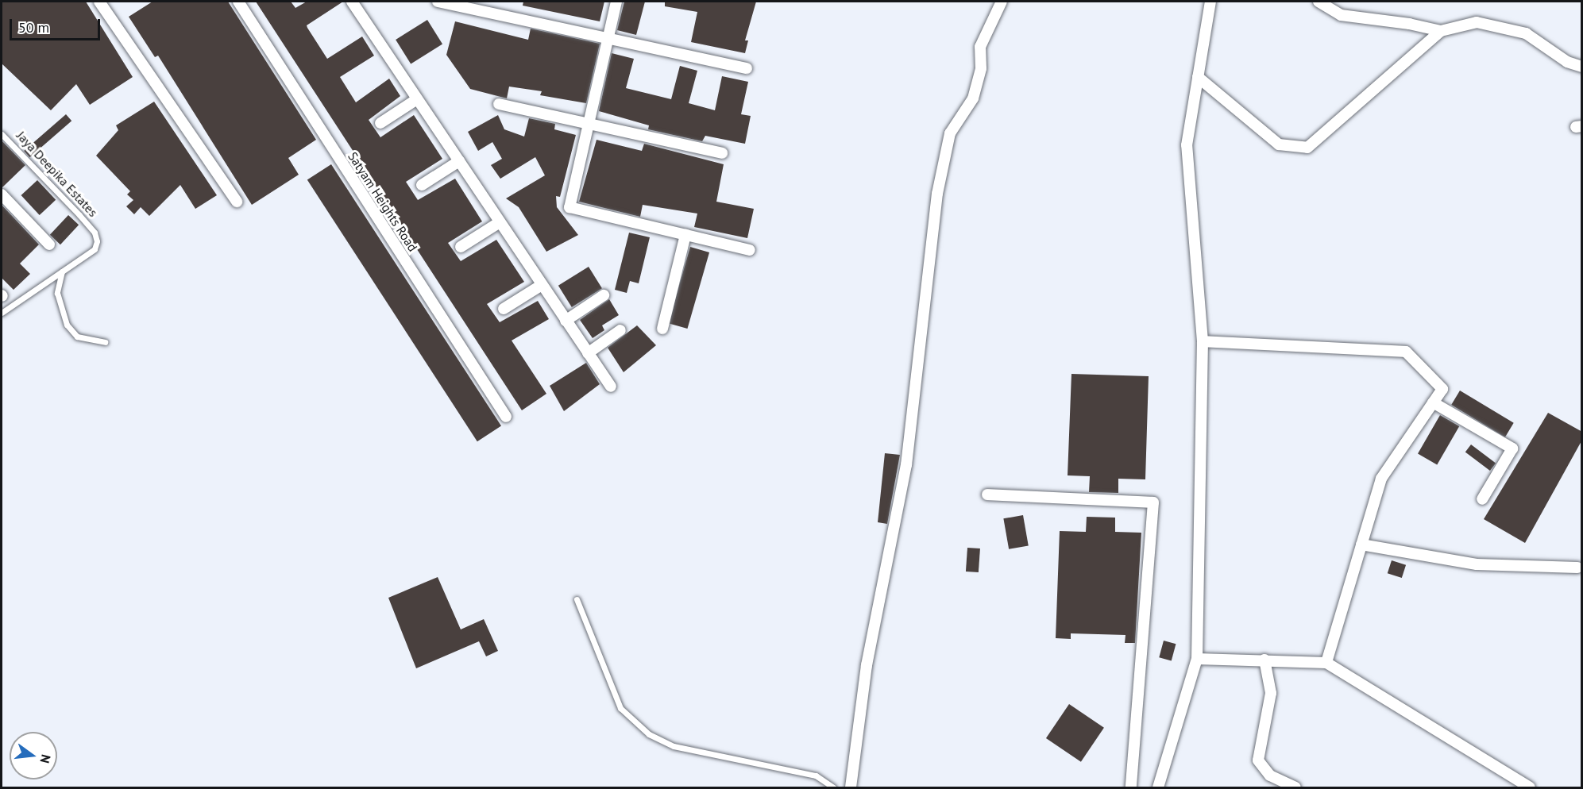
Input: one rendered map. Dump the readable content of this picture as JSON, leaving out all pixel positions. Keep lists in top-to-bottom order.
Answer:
{
  "streets": {
    "street": ["Satyam Heights Road"],
    "lane": ["Jaya Deepika Estates"]
  },
  "scale_bar": "50 m",
  "north": "right"
}
